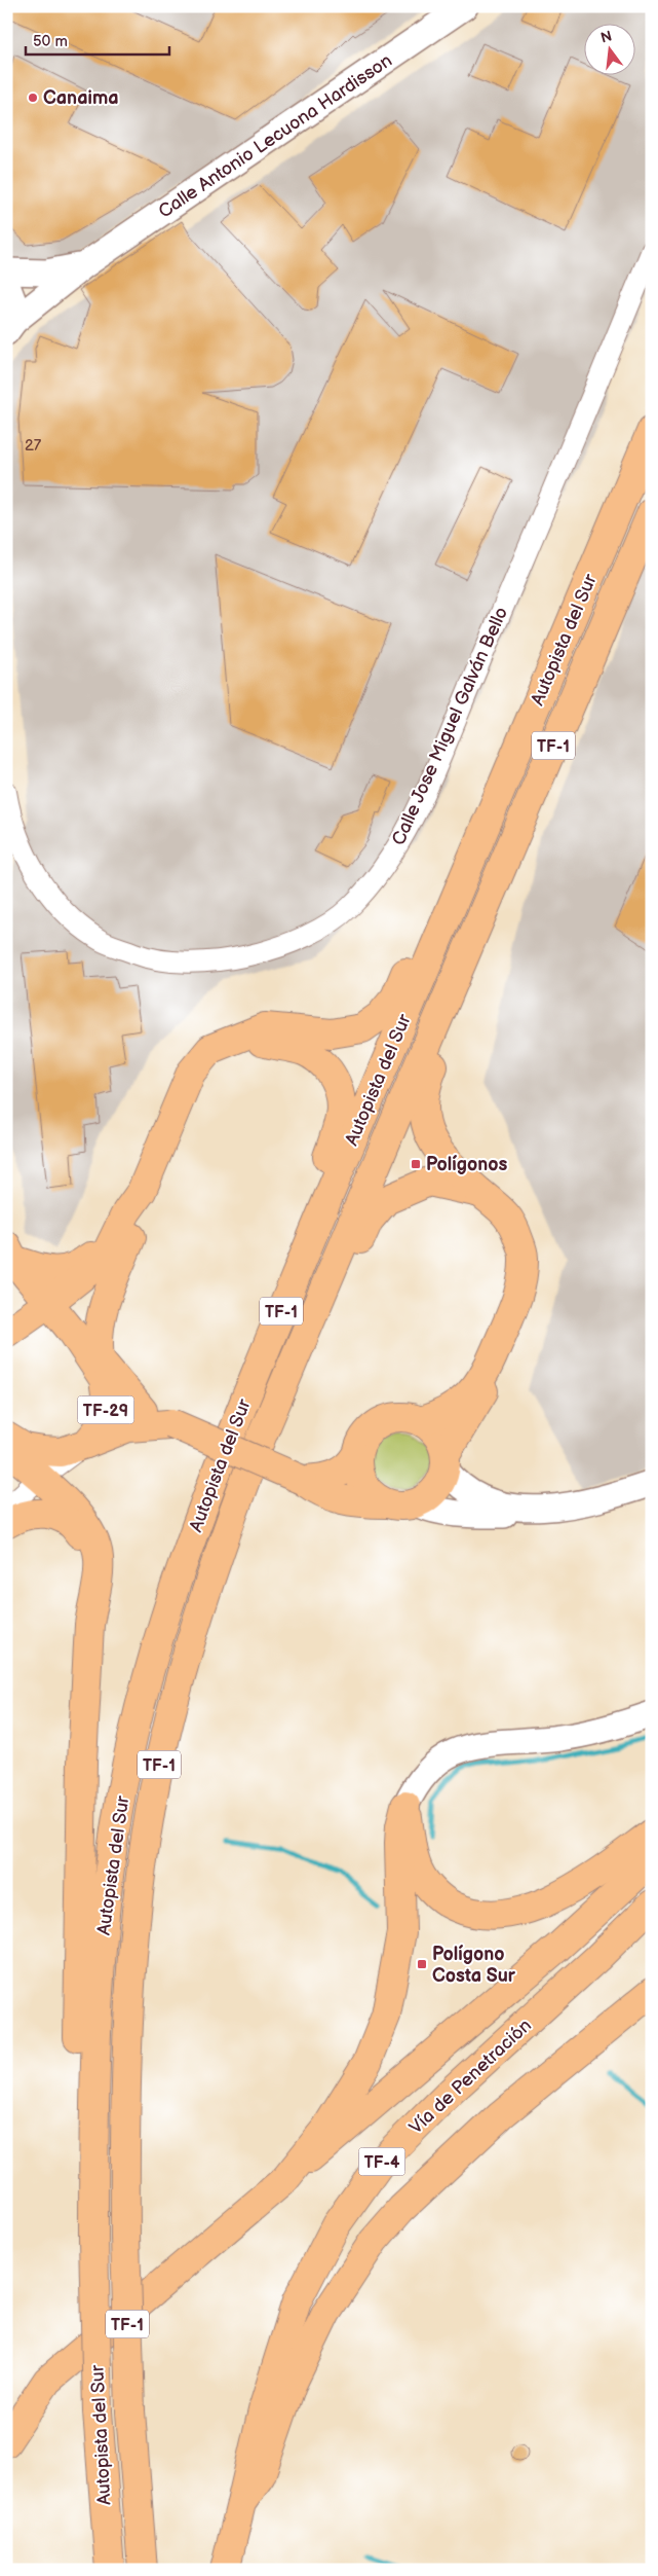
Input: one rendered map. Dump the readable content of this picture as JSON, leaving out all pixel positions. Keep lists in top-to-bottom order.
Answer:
{
  "streets": {
    "main road": [
      "Autopista del Sur",
      "TF-1",
      "TF-29",
      "Vía de Penetración",
      "TF-4"
    ],
    "street": ["Calle Antonio Lecuona Hardisson", "Calle Jose Miguel Galván Bello"]
  },
  "crossings": [
    ["Vía de Penetración", "TF-4"]
  ],
  "places": {
    "other": ["Canaima"],
    "transit": ["Polígonos", "Polígono Costa Sur"]
  },
  "house_numbers": ["27"],
  "scale_bar": "50 m",
  "north": "top"
}
